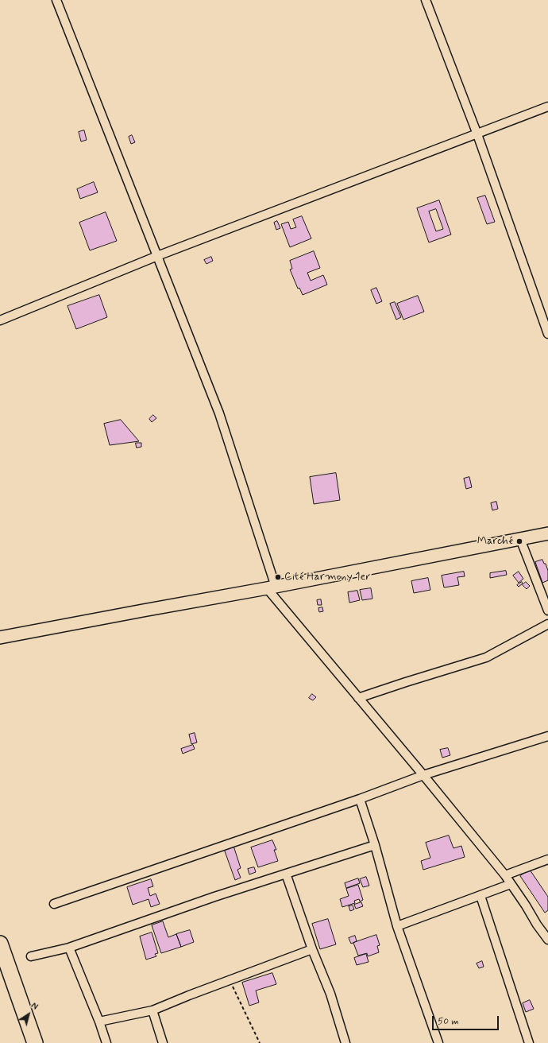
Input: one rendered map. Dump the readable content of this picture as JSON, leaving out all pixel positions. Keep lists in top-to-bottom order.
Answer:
{
  "places": ["Marché", "Cité Harmony 1er"],
  "scale_bar": "50 m",
  "north": "top right"
}
